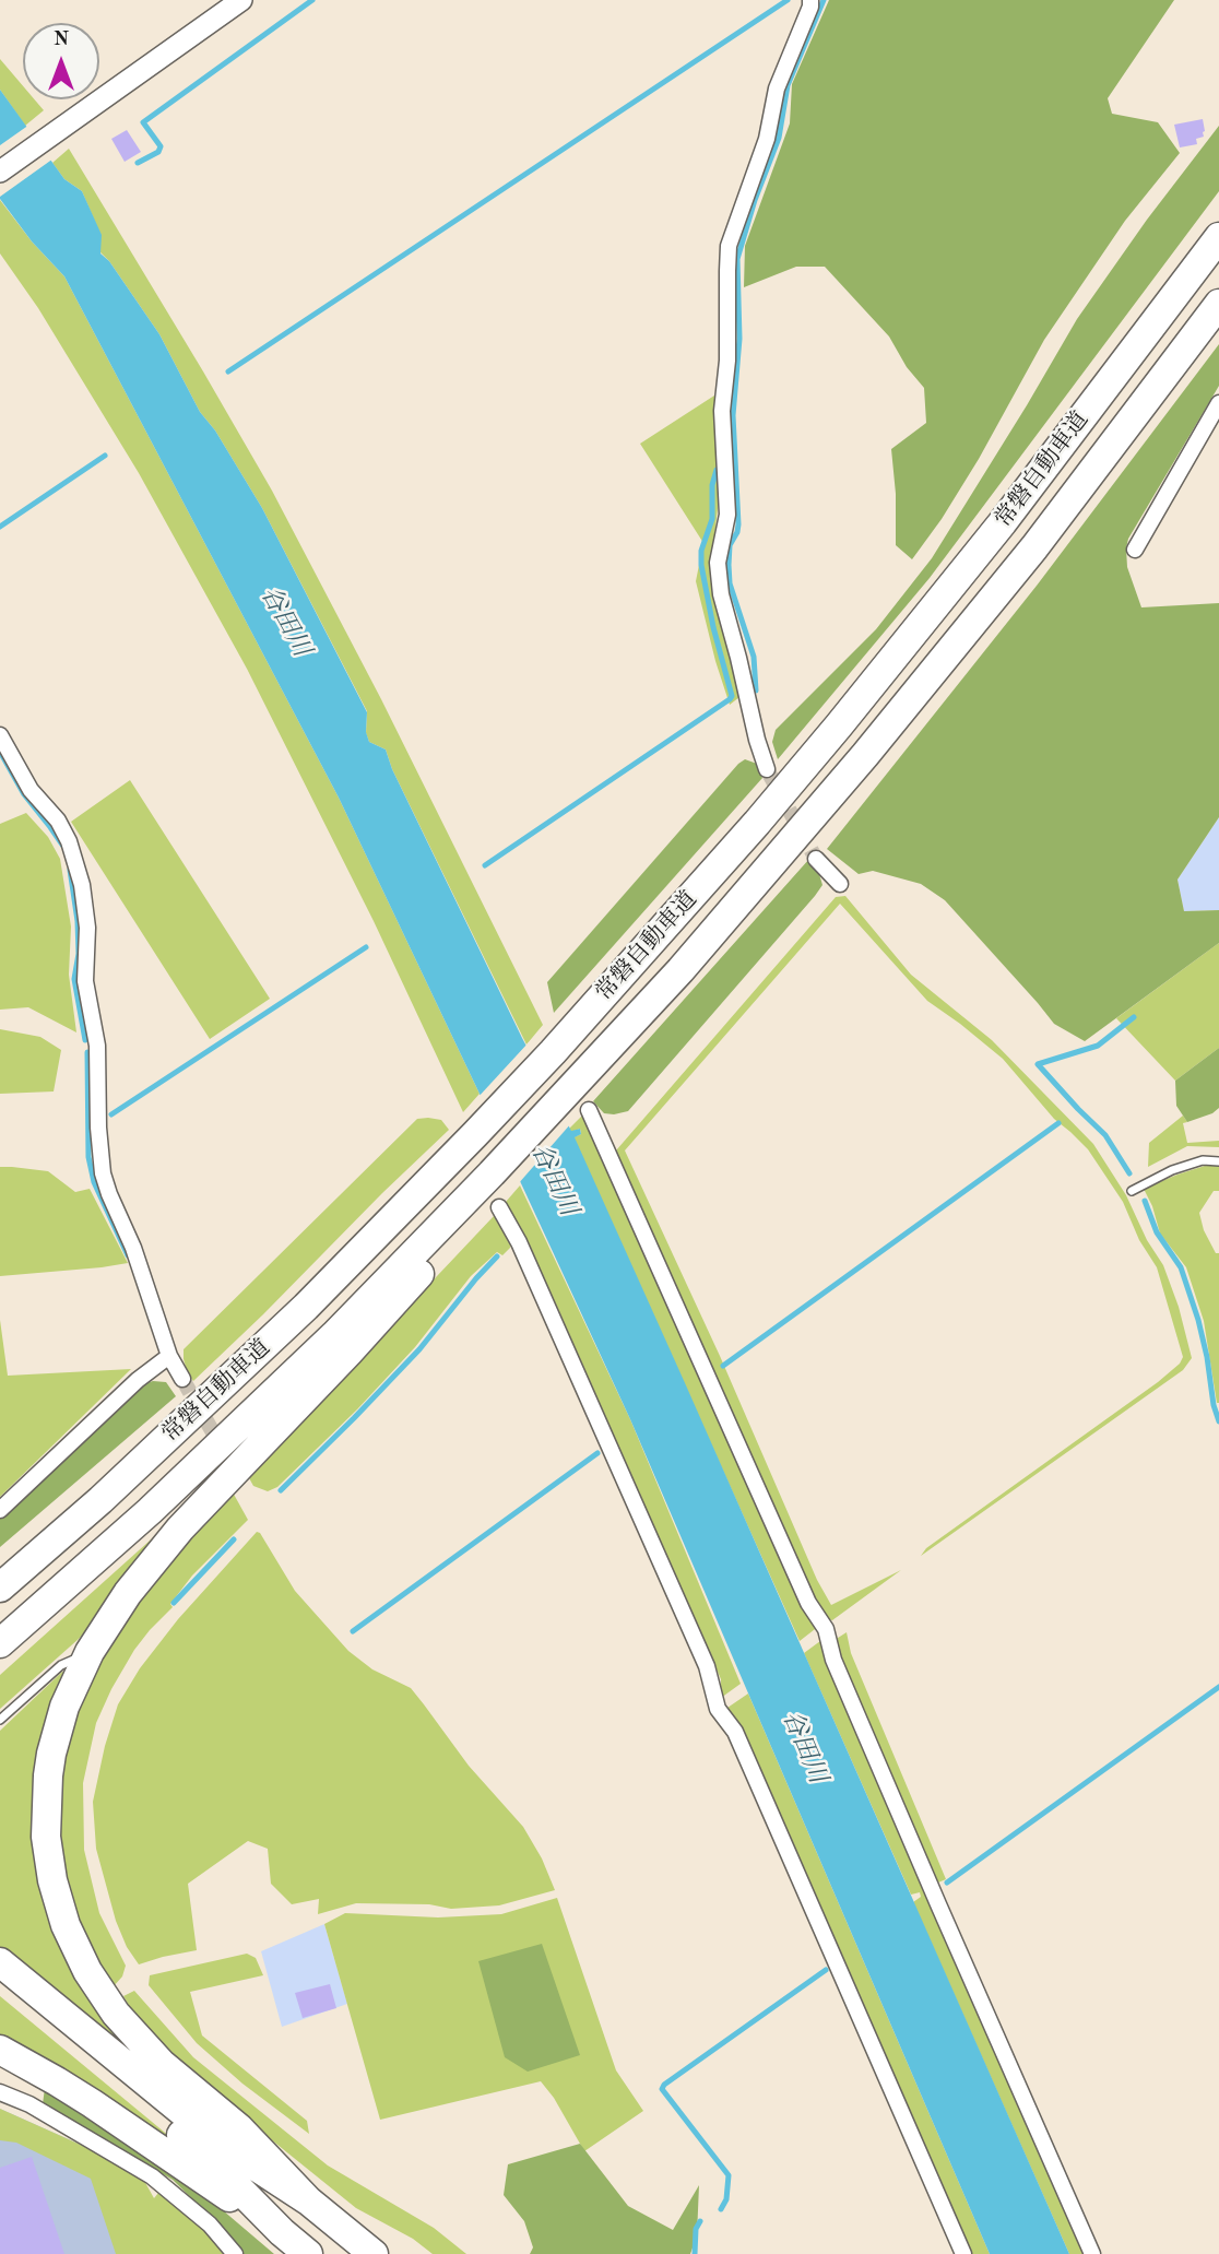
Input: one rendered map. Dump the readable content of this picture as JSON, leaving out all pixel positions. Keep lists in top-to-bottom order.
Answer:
{
  "streets": {
    "highway": ["常磐自動車道"]
  },
  "water": ["谷田川"],
  "north": "top"
}
